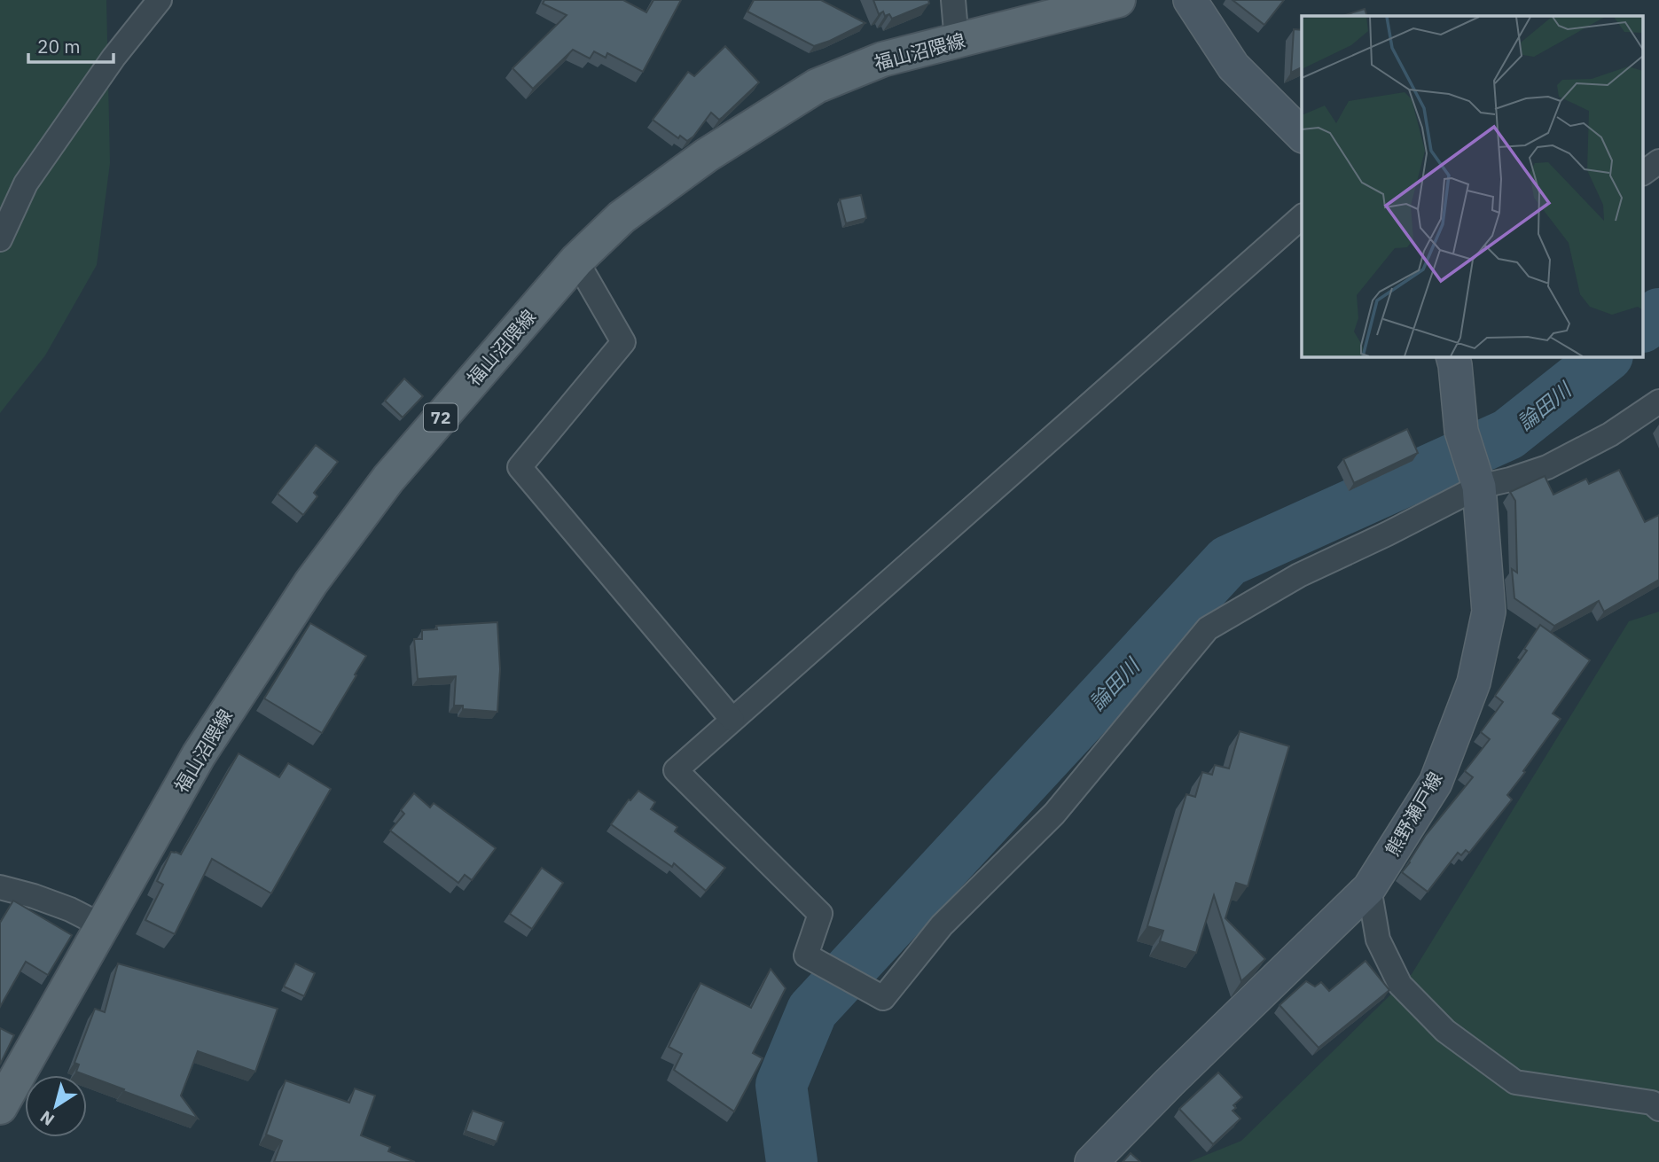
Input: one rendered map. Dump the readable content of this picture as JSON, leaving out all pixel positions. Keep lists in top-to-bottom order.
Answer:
{
  "streets": {
    "main road": ["福山沼隈線", "72", "熊野瀬戸線"]
  },
  "water": ["論田川"],
  "scale_bar": "20 m",
  "north": "bottom left"
}
